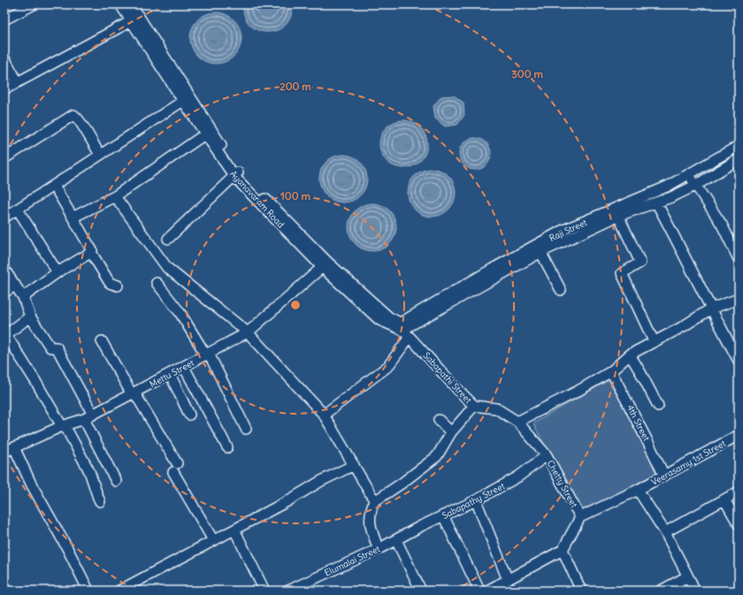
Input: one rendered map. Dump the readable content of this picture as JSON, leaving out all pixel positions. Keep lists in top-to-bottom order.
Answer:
{
  "streets": {
    "street": [
      "Ayanavaram Road",
      "Raji Street",
      "Mettu Street",
      "Sabapathi Street",
      "4th Street",
      "Veerasamy 1st Street",
      "Chetty Street",
      "Sabapathy Street",
      "Elumalai Street"
    ]
  },
  "crossings": [
    ["Ayanavaram Road", "Raji Street"],
    ["Ayanavaram Road", "Mettu Street"],
    ["Ayanavaram Road", "Sabapathi Street"],
    ["Raji Street", "Sabapathi Street"],
    ["Sabapathi Street", "Chetty Street"],
    ["4th Street", "Veerasamy 1st Street"],
    ["Veerasamy 1st Street", "Chetty Street"],
    ["Chetty Street", "Sabapathy Street"],
    ["Sabapathy Street", "Elumalai Street"]
  ],
  "rings": ["300 m", "200 m", "100 m"]
}
